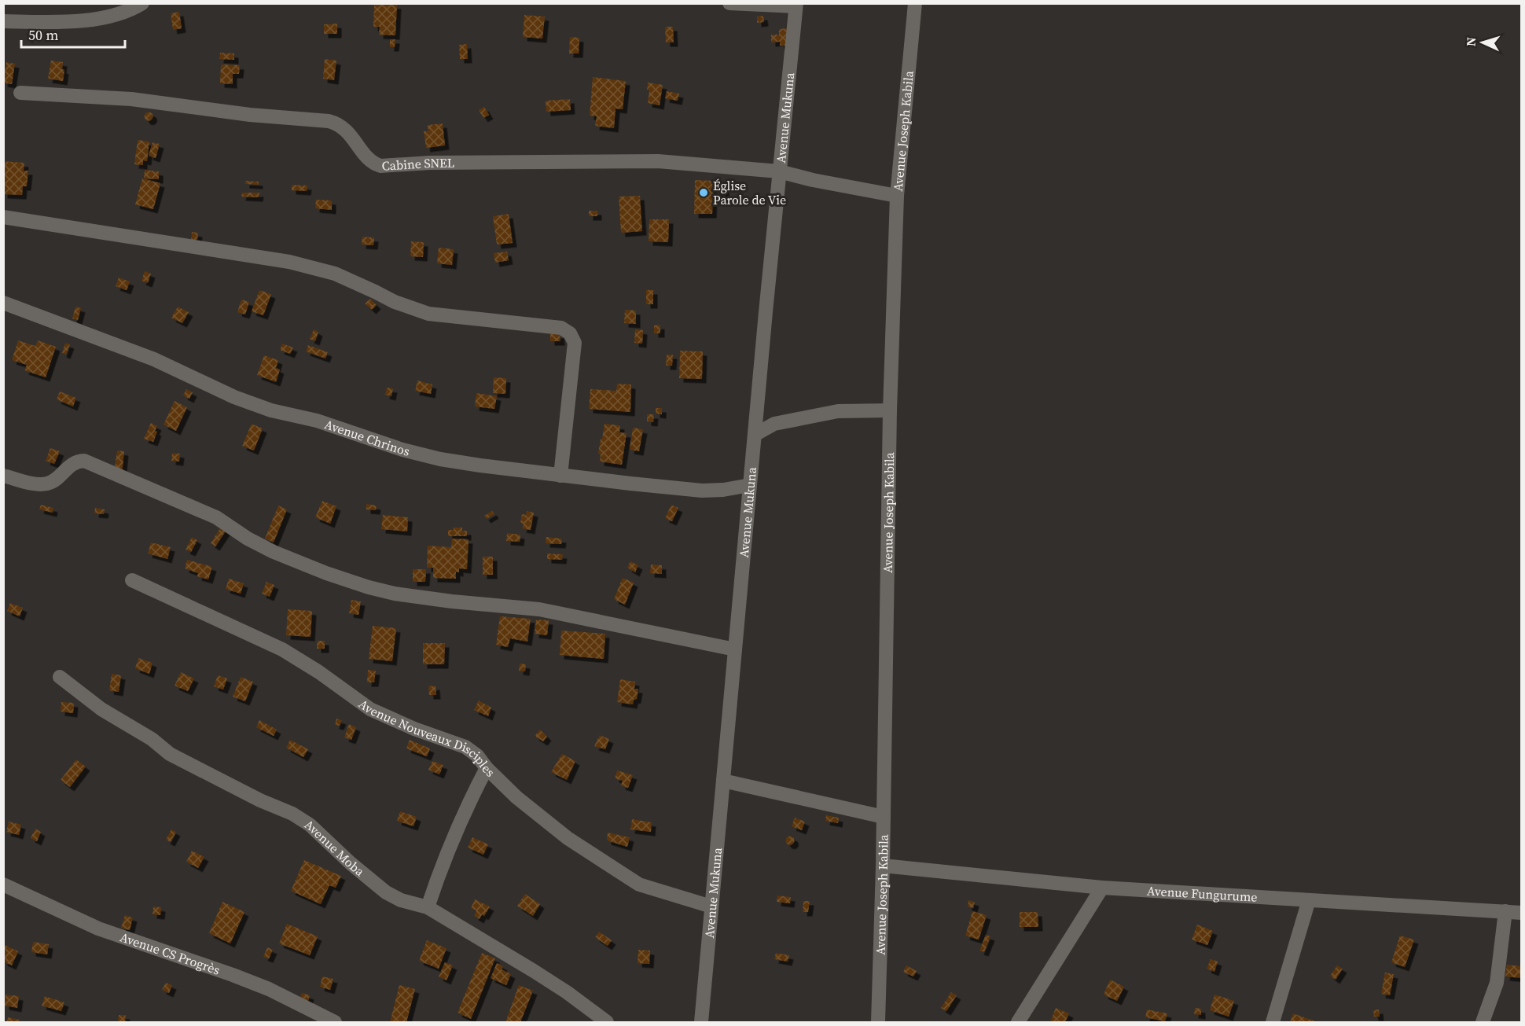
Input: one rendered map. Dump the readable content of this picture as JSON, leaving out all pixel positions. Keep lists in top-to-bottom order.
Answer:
{
  "streets": {
    "street": [
      "Avenue Mukuna",
      "Avenue Joseph Kabila",
      "Cabine SNEL",
      "Avenue Chrinos",
      "Avenue Nouveaux Disciples",
      "Avenue Moba",
      "Avenue Fungurume",
      "Avenue CS Progrès"
    ]
  },
  "crossings": [
    ["Avenue Mukuna", "Cabine SNEL"],
    ["Avenue Mukuna", "Avenue Chrinos"],
    ["Avenue Mukuna", "Avenue Nouveaux Disciples"],
    ["Avenue Joseph Kabila", "Cabine SNEL"],
    ["Avenue Joseph Kabila", "Avenue Fungurume"]
  ],
  "places": ["Église Parole de Vie"],
  "scale_bar": "50 m",
  "north": "left"
}
